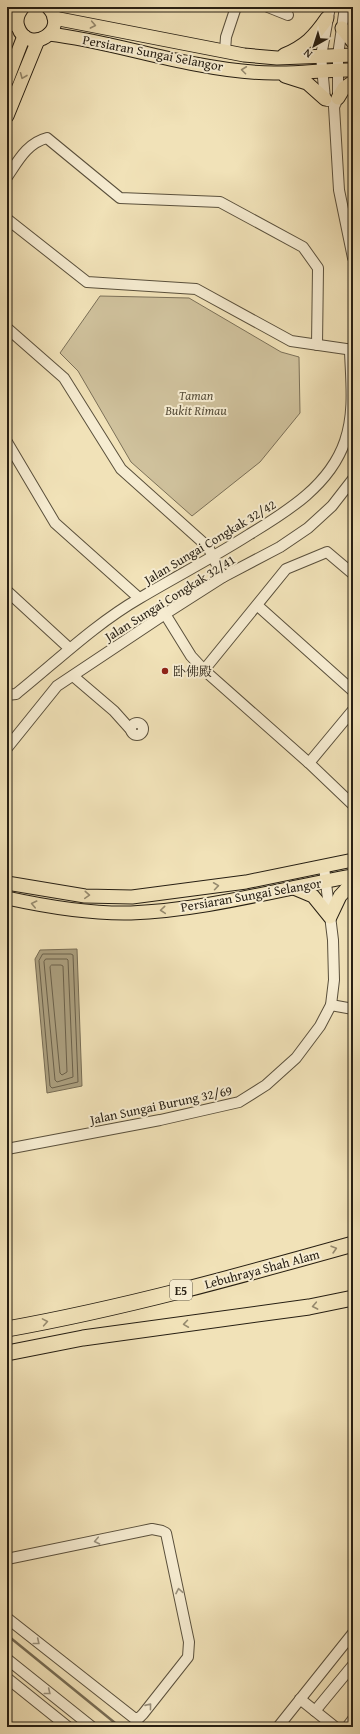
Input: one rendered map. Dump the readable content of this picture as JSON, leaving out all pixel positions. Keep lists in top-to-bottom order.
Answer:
{
  "streets": {
    "highway": ["Lebuhraya Shah Alam", "E5"],
    "main road": ["Persiaran Sungai Selangor"],
    "street": ["Jalan Sungai Congkak 32/42", "Jalan Sungai Congkak 32/41", "Jalan Sungai Burung 32/69"]
  },
  "crossings": [
    ["Persiaran Sungai Selangor", "Jalan Sungai Burung 32/69"]
  ],
  "parks": ["Taman Bukit Rimau"],
  "places": ["卧佛殿"],
  "north": "bottom left"
}
